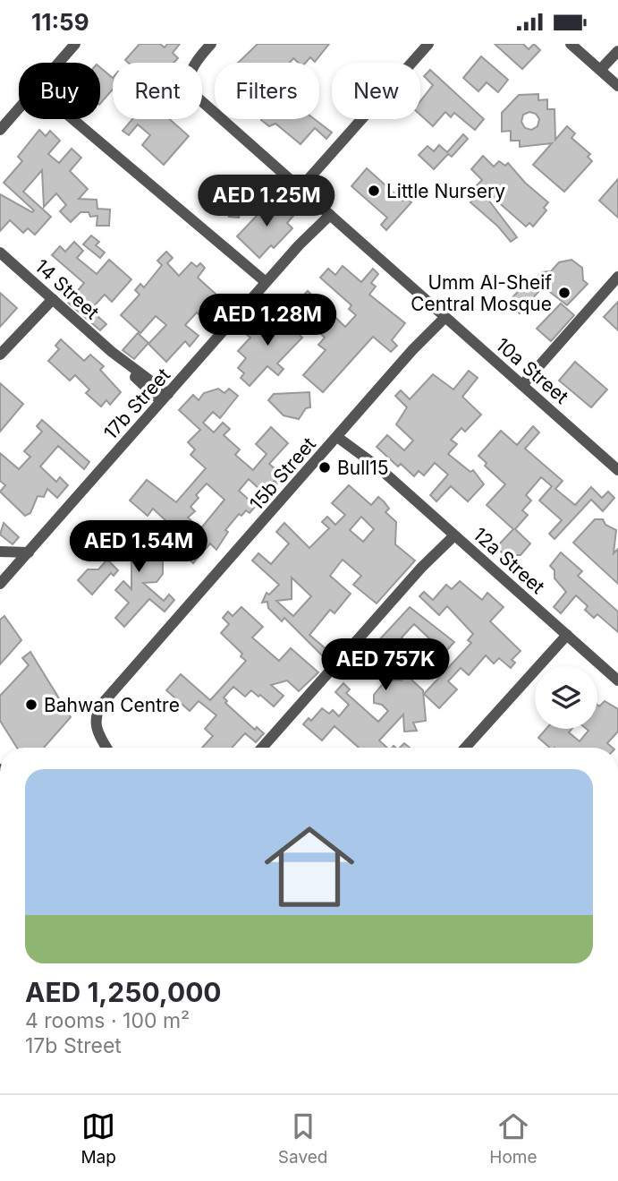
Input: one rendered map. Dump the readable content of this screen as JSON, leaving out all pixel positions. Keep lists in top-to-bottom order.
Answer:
{
  "streets": {
    "street": [
      "14 Street",
      "10a Street",
      "17b Street",
      "15b Street",
      "12a Street"
    ]
  },
  "crossings": [
    ["14 Street", "17b Street"],
    ["10a Street", "17b Street"],
    ["10a Street", "15b Street"],
    ["15b Street", "12a Street"]
  ],
  "places": [
    "Little Nursery",
    "Umm Al-Sheif Central Mosque",
    "Bull15",
    "Bahwan Centre"
  ],
  "page": {
    "status": "11:59",
    "chip": [
      "Buy",
      "Rent",
      "Filters",
      "New"
    ],
    "price": [
      "AED 1.25M",
      "AED 1.28M",
      "AED 1.54M",
      "AED 757K"
    ],
    "list": [
      {
        "name": "AED 1,250,000",
        "note": "4 rooms · 100 m² · 17b Street"
      }
    ],
    "tabs": ["Map", "Saved", "Home"]
  }
}
